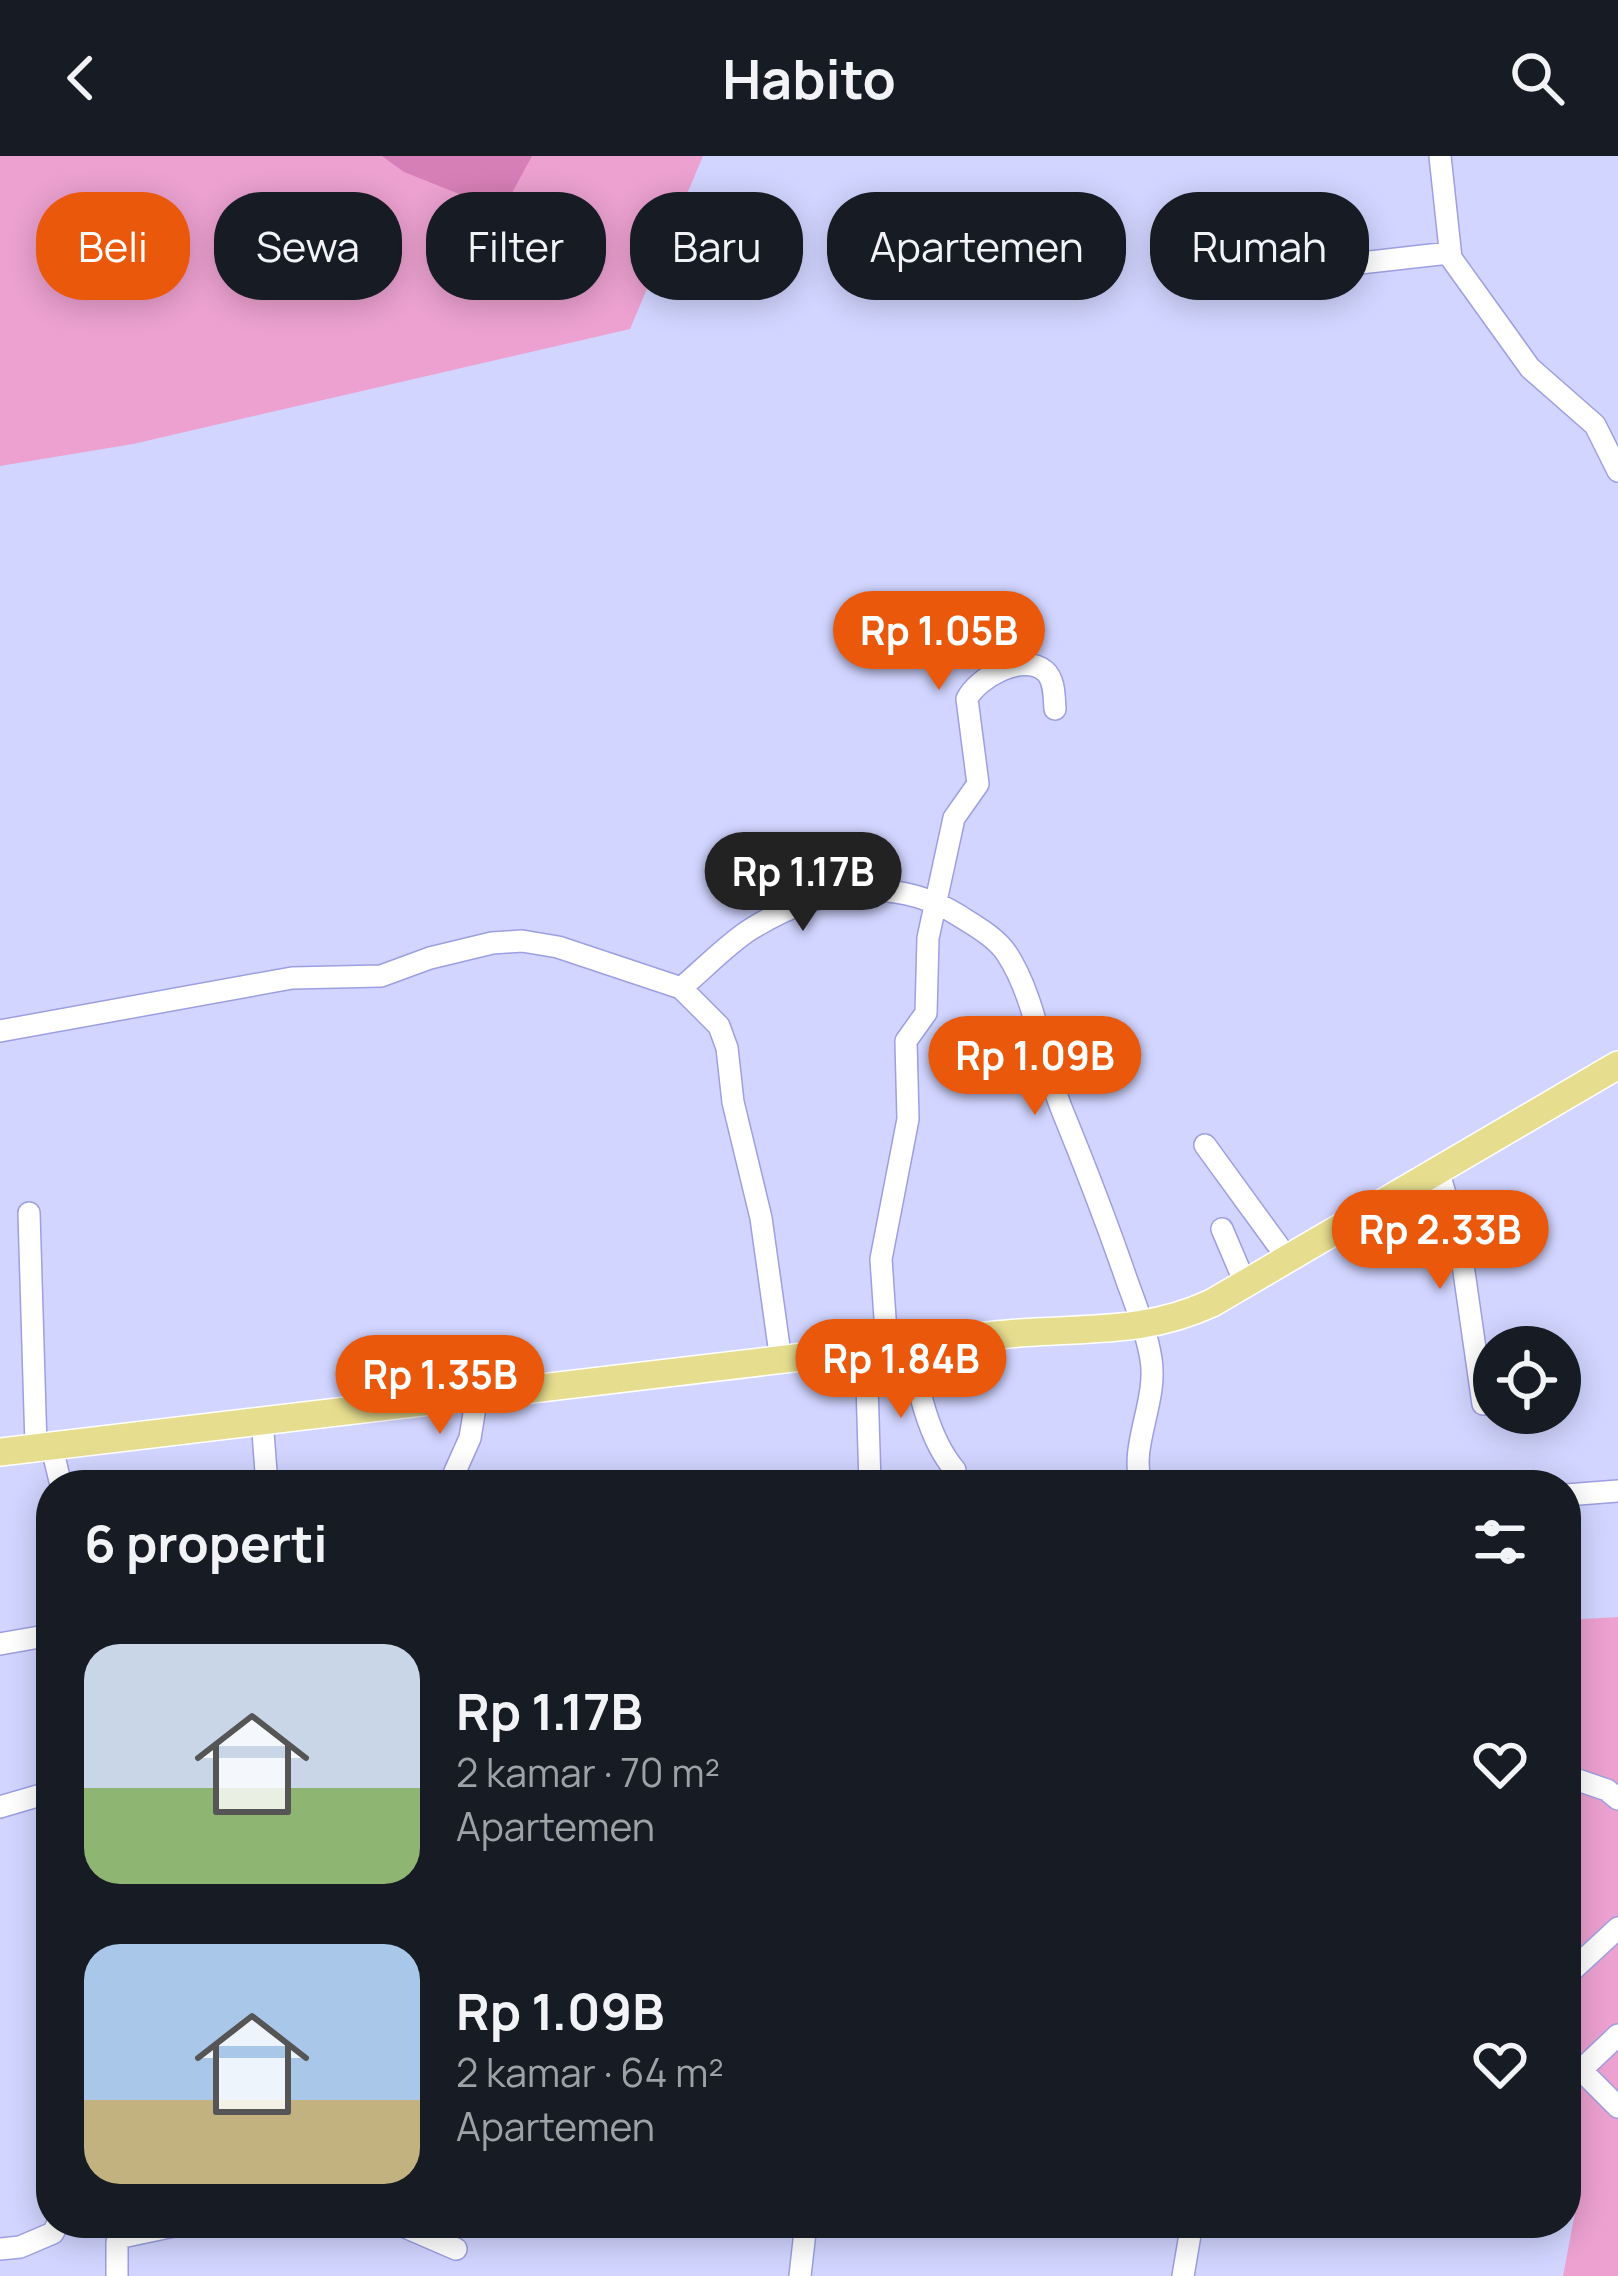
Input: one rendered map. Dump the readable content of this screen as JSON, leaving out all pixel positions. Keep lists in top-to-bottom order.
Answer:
{
  "page": {
    "header": "Habito",
    "chip": [
      "Beli",
      "Sewa",
      "Filter",
      "Baru",
      "Apartemen",
      "Rumah"
    ],
    "price": [
      "Rp 1.05B",
      "Rp 1.17B",
      "Rp 1.09B",
      "Rp 2.33B",
      "Rp 1.84B",
      "Rp 1.35B"
    ],
    "heading": "6 properti",
    "list": [
      {
        "name": "Rp 1.17B",
        "note": "2 kamar · 70 m² · Apartemen"
      },
      {
        "name": "Rp 1.09B",
        "note": "2 kamar · 64 m² · Apartemen"
      }
    ]
  }
}
